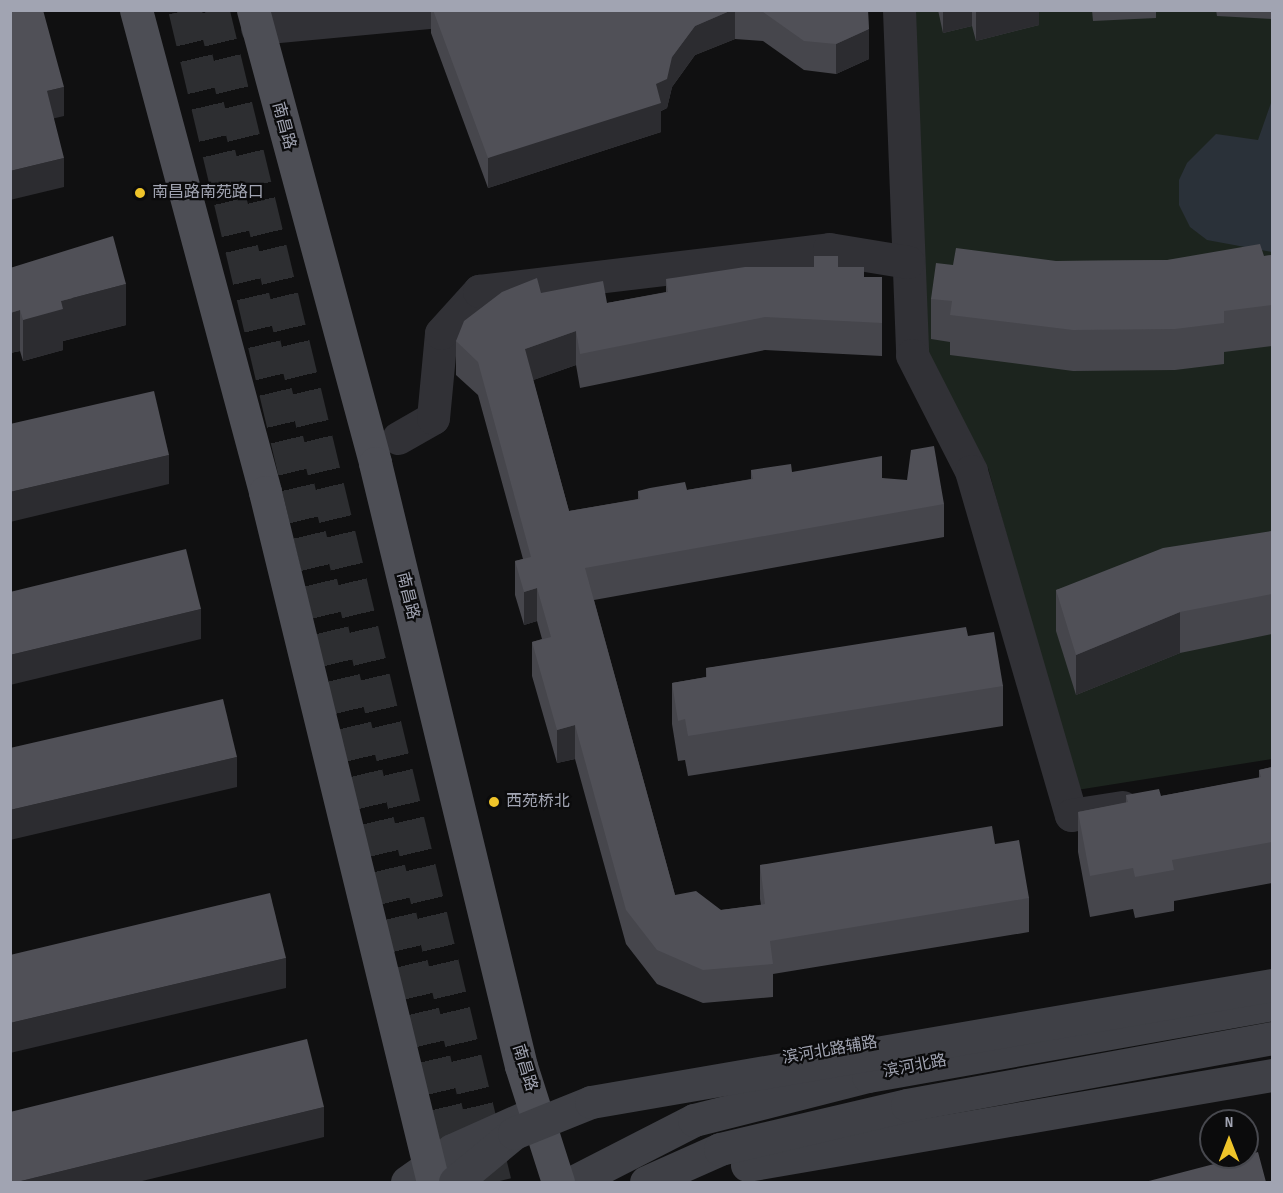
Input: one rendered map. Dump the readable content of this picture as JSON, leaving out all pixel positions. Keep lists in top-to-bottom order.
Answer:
{
  "streets": {
    "main road": ["南昌路", "滨河北路辅路", "滨河北路"]
  },
  "crossings": [
    ["南昌路", "滨河北路辅路"]
  ],
  "places": ["南昌路南苑路口", "西苑桥北"],
  "north": "top"
}
